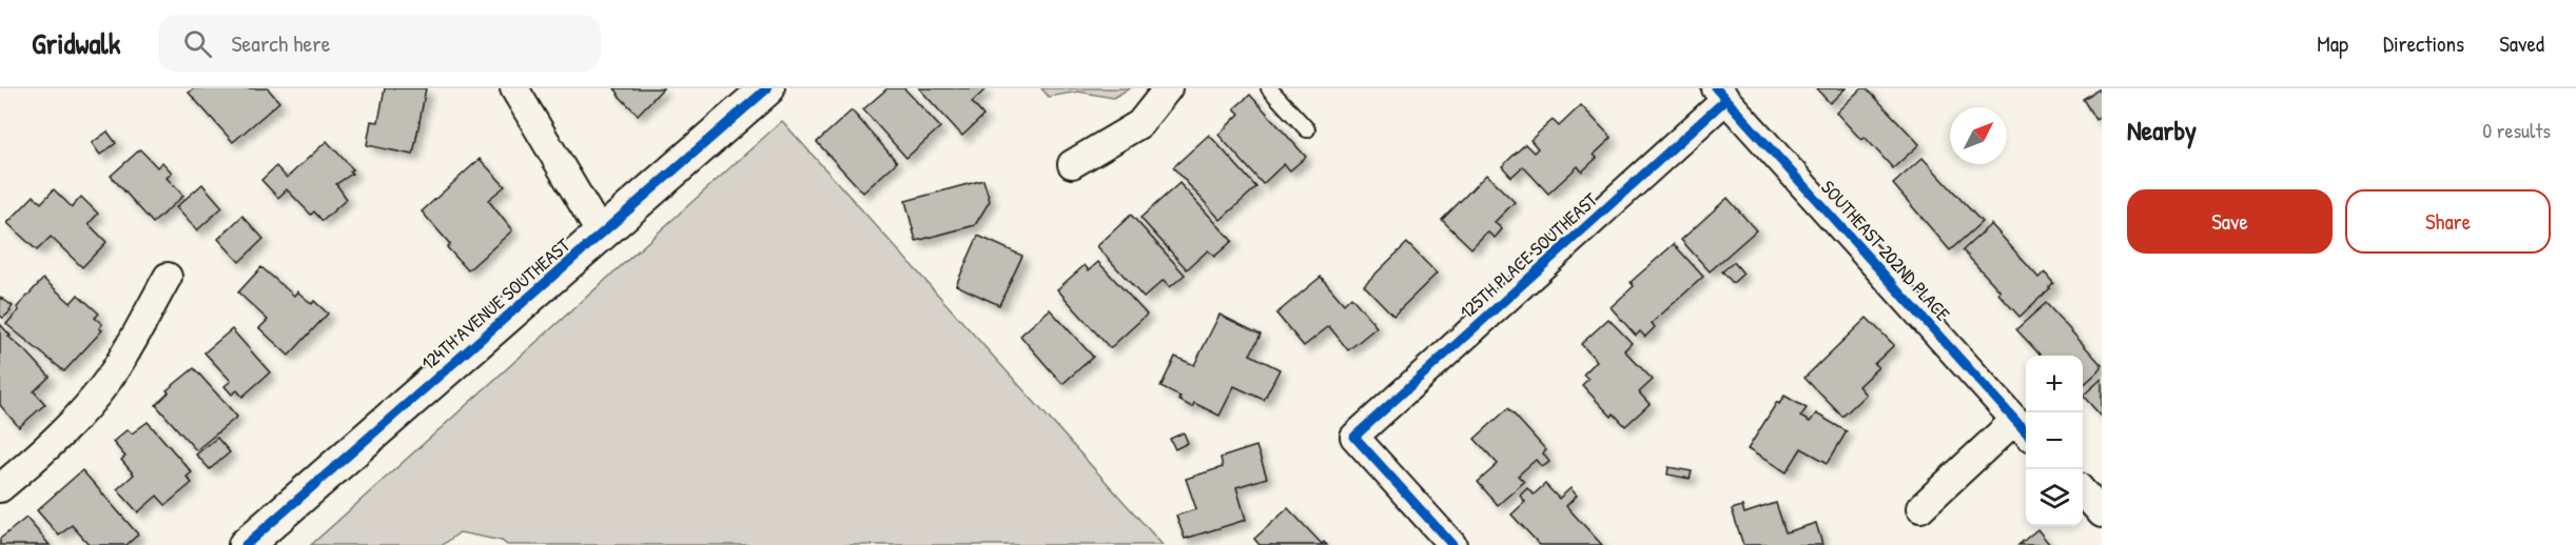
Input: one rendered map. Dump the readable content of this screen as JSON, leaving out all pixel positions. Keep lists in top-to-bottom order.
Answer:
{
  "streets": {
    "street": ["SOUTHEAST 202ND PLACE", "125TH PLACE SOUTHEAST", "124TH AVENUE SOUTHEAST"]
  },
  "crossings": [
    ["SOUTHEAST 202ND PLACE", "125TH PLACE SOUTHEAST"]
  ],
  "north": "top right",
  "page": {
    "header": "Gridwalk",
    "search": "Search here",
    "nav": ["Map", "Directions", "Saved"],
    "heading": ["Nearby", "0 results"],
    "buttons": ["Save", "Share"],
    "map_buttons": ["+", "−"]
  }
}
